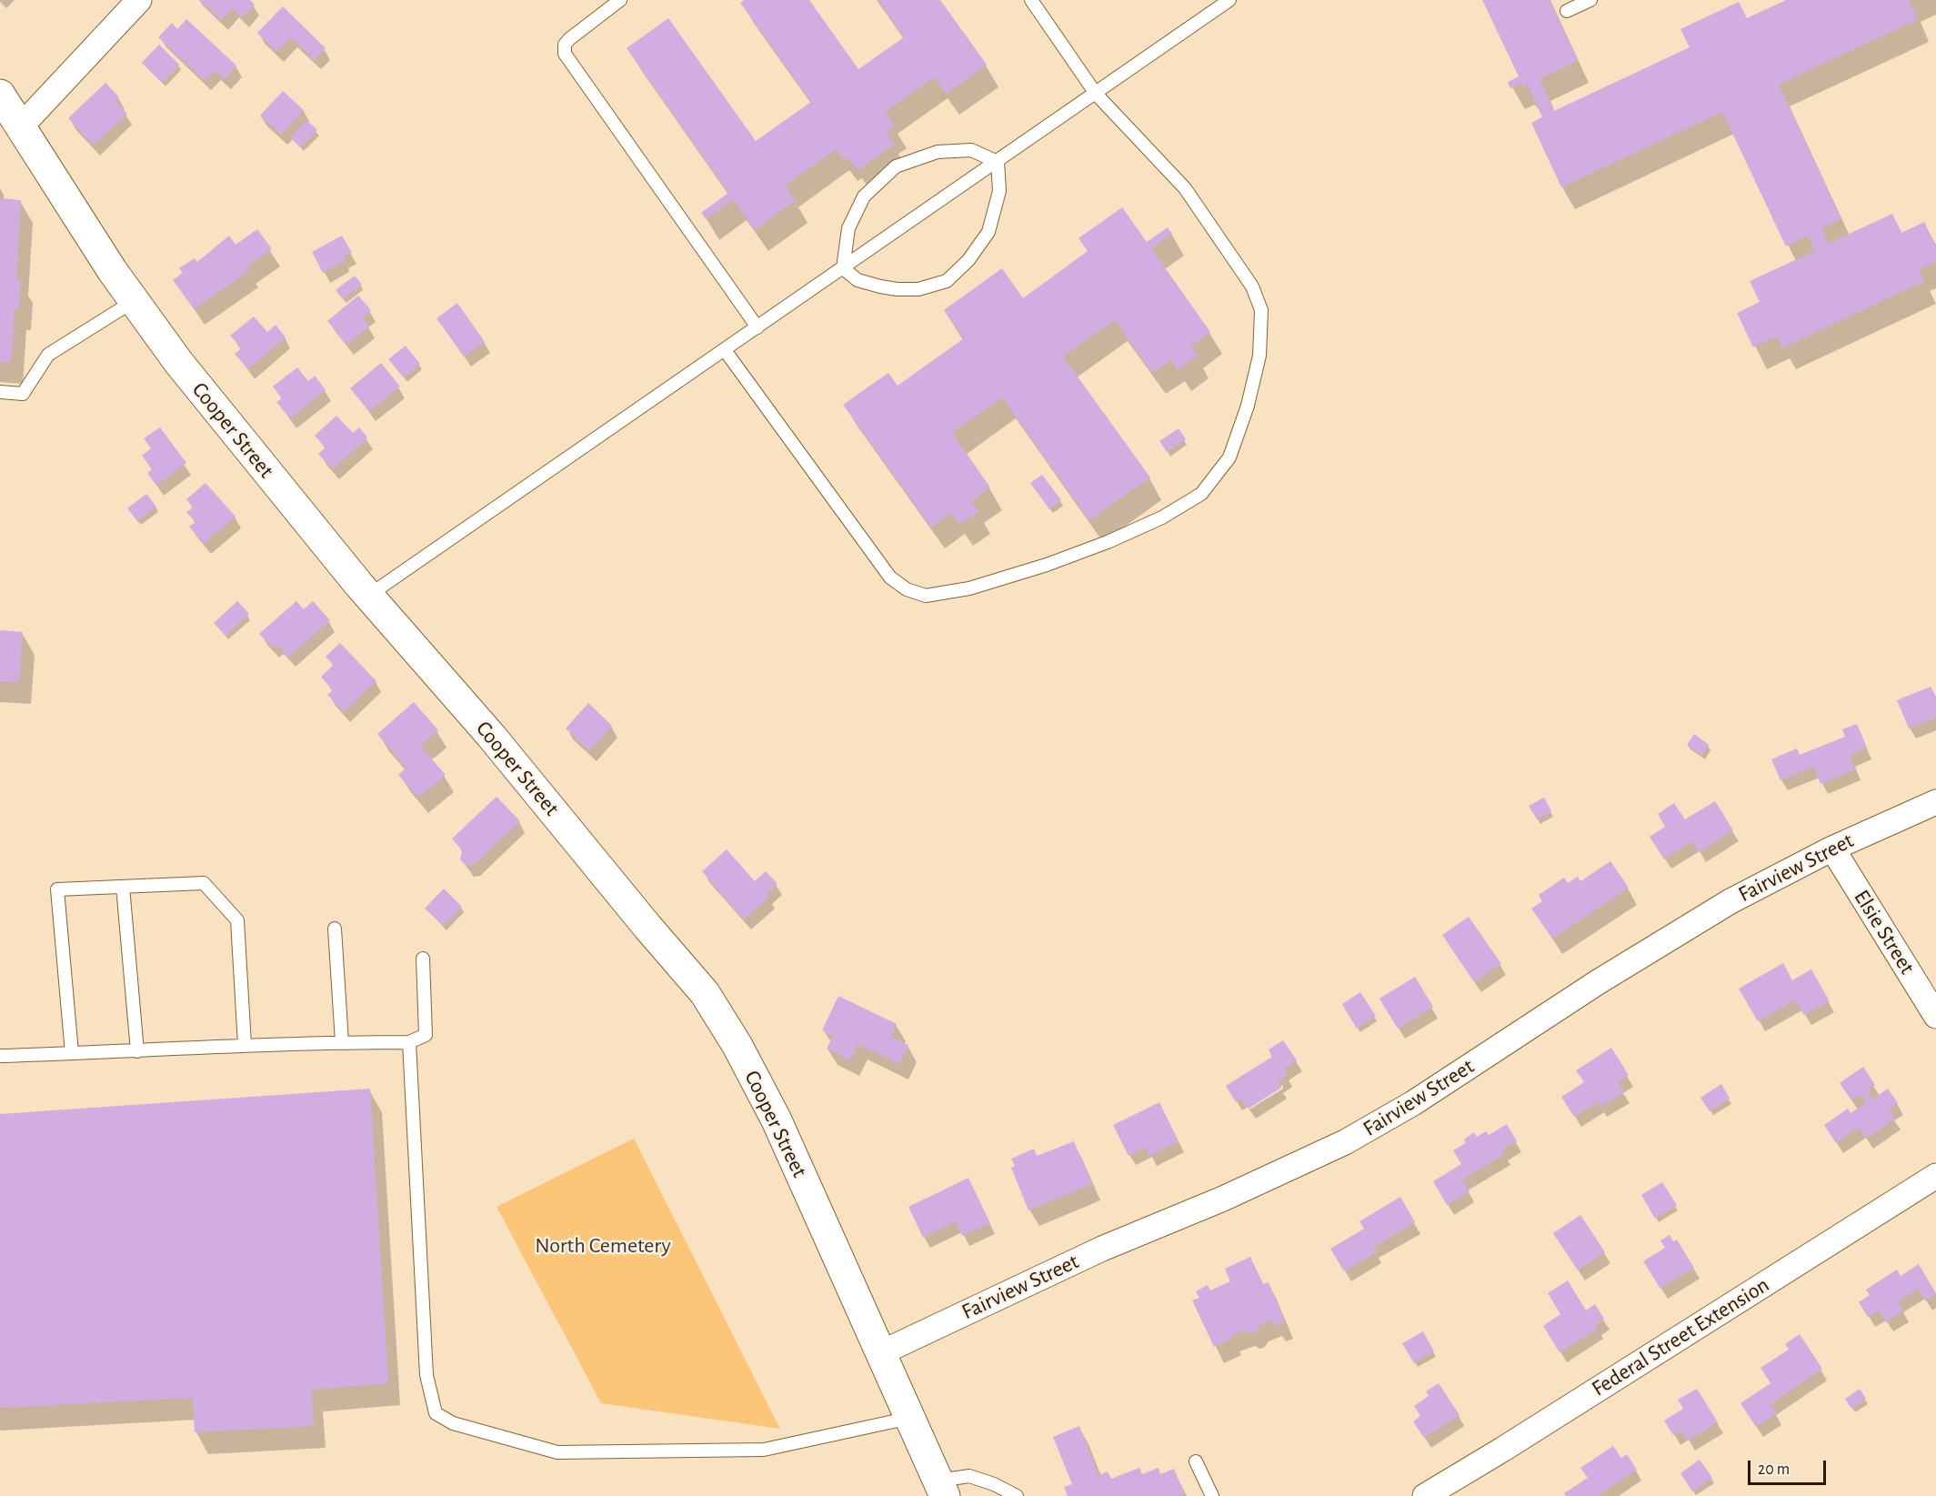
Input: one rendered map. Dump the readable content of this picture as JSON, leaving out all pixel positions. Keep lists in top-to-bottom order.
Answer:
{
  "streets": {
    "street": [
      "Cooper Street",
      "Fairview Street",
      "Elsie Street",
      "Federal Street Extension"
    ]
  },
  "crossings": [
    ["Cooper Street", "Fairview Street"],
    ["Fairview Street", "Elsie Street"]
  ],
  "parks": ["North Cemetery"],
  "scale_bar": "20 m"
}
